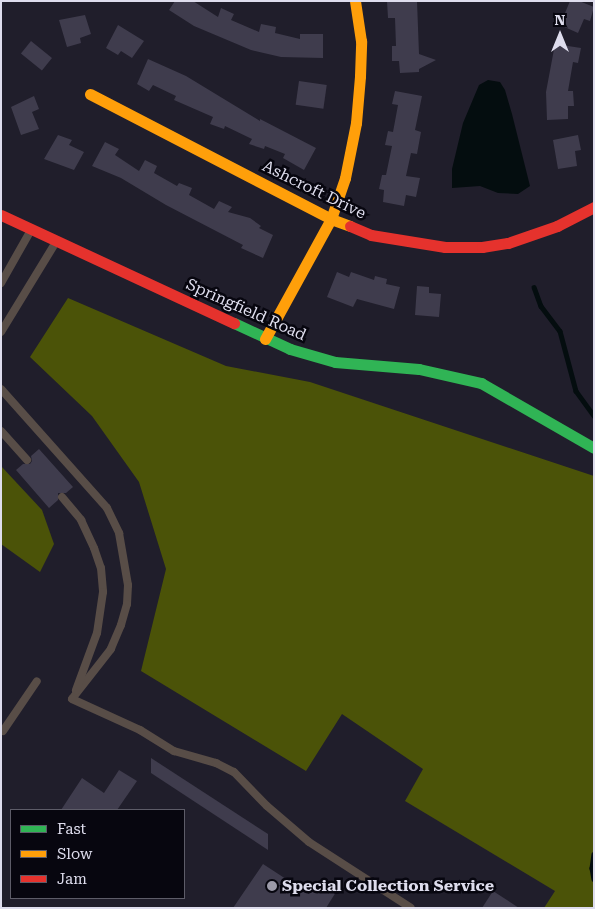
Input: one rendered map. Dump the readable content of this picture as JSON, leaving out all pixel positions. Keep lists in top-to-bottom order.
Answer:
{
  "streets": {
    "street": ["Ashcroft Drive", "Springfield Road"]
  },
  "places": ["Special Collection Service"],
  "legend": ["Fast", "Slow", "Jam"],
  "north": "top"
}
